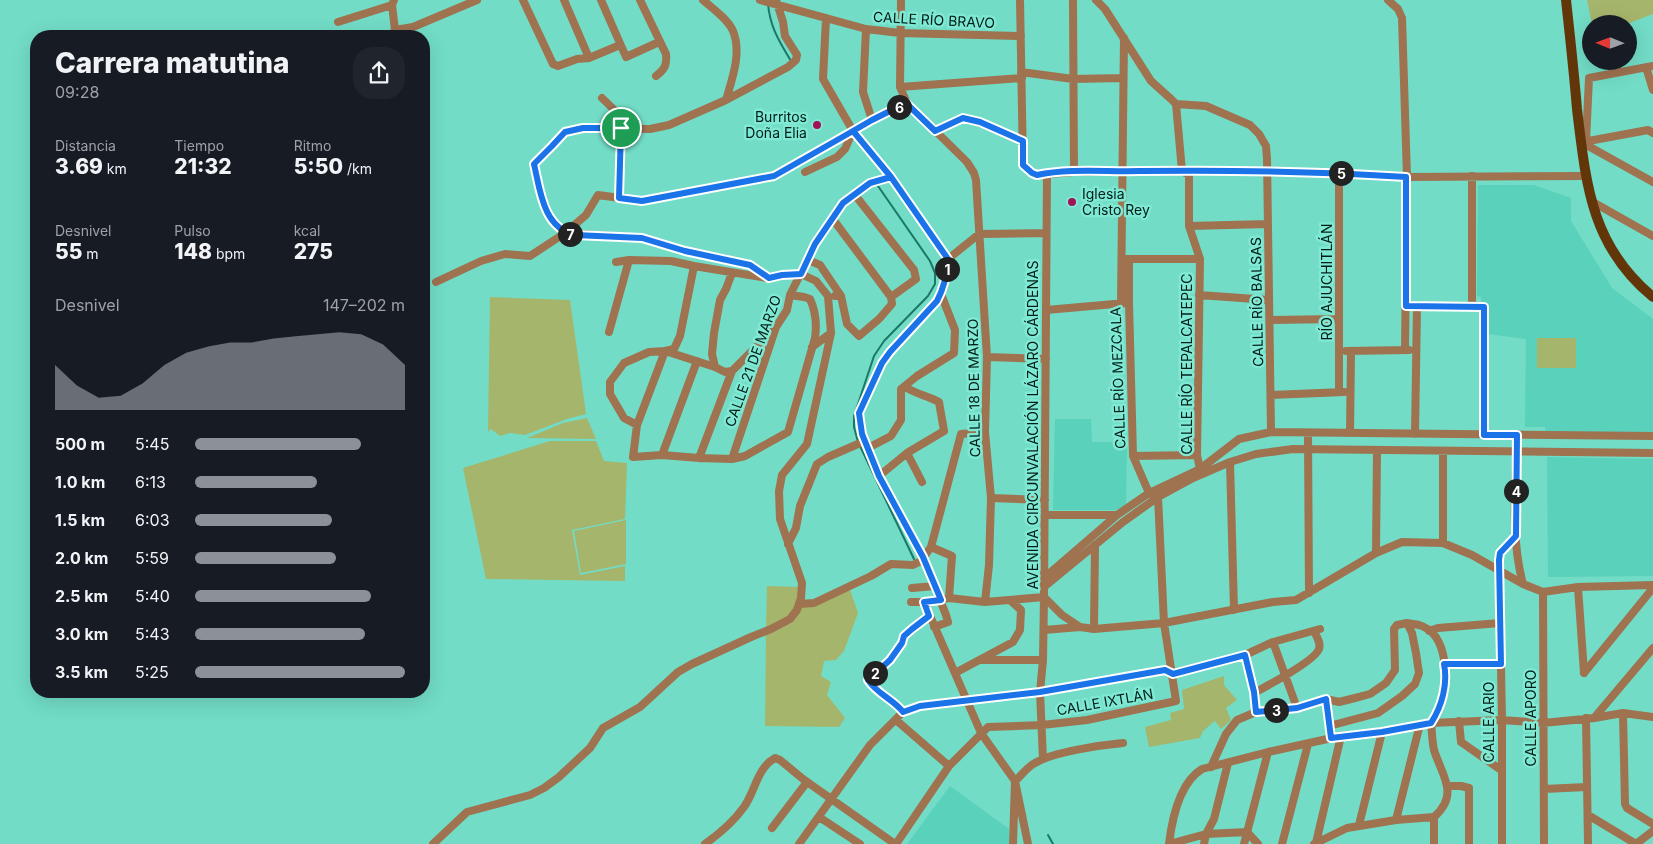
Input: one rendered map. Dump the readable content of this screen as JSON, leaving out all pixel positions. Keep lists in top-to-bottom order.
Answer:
{
  "streets": {
    "street": [
      "CALLE RÍO BRAVO",
      "RÍO AJUCHITLÁN",
      "CALLE RÍO BALSAS",
      "CALLE 21 DE MARZO",
      "CALLE RÍO TEPALCATEPEC",
      "CALLE RÍO MEZCALA",
      "CALLE 18 DE MARZO",
      "AVENIDA CIRCUNVALACIÓN LÁZARO CÁRDENAS",
      "CALLE IXTLÁN",
      "CALLE APORO",
      "CALLE ARIO"
    ]
  },
  "crossings": [
    ["AVENIDA CIRCUNVALACIÓN LÁZARO CÁRDENAS", "CALLE APORO"],
    ["AVENIDA CIRCUNVALACIÓN LÁZARO CÁRDENAS", "CALLE ARIO"]
  ],
  "places": ["Burritos Doña Elia", "Iglesia Cristo Rey"],
  "north": "left",
  "page": {
    "heading": ["Carrera matutina", "09:28"],
    "pins": [
      "6",
      "5",
      "7",
      "1",
      "4",
      "2",
      "3"
    ],
    "stats": [
      ["Distancia", "3.69 km"],
      ["Tiempo", "21:32"],
      ["Ritmo", "5:50 /km"],
      ["Desnivel", "55 m"],
      ["Pulso", "148 bpm"],
      ["kcal", "275"]
    ],
    "chart": ["Desnivel", "147–202 m"],
    "list": [
      {
        "name": "500 m",
        "note": "5:45"
      },
      {
        "name": "1.0 km",
        "note": "6:13"
      },
      {
        "name": "1.5 km",
        "note": "6:03"
      },
      {
        "name": "2.0 km",
        "note": "5:59"
      },
      {
        "name": "2.5 km",
        "note": "5:40"
      },
      {
        "name": "3.0 km",
        "note": "5:43"
      },
      {
        "name": "3.5 km",
        "note": "5:25"
      }
    ]
  }
}
